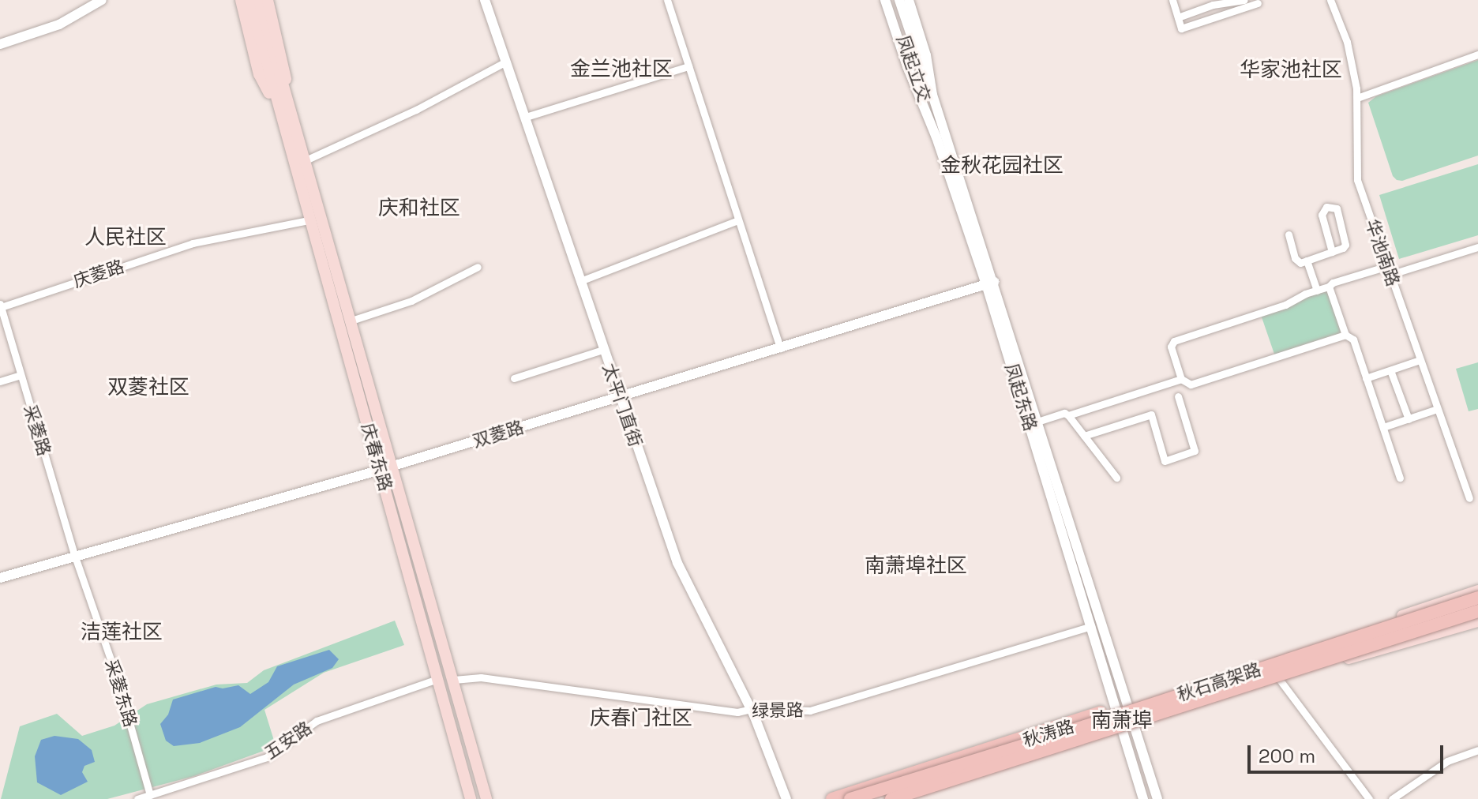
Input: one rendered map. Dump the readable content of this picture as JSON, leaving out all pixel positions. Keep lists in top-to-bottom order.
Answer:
{
  "streets": {
    "highway": ["秋石高架路"],
    "main road": [
      "凤起立交",
      "凤起东路",
      "太平门直街",
      "双菱路",
      "庆春东路",
      "秋涛路"
    ],
    "street": [
      "华池南路",
      "庆菱路",
      "采菱路",
      "采菱东路",
      "绿景路",
      "五安路"
    ]
  },
  "crossings": [
    ["凤起立交", "凤起东路"],
    ["庆菱路", "采菱路"],
    ["庆菱路", "庆春东路"],
    ["凤起东路", "双菱路"],
    ["凤起东路", "绿景路"],
    ["凤起东路", "秋涛路"],
    ["太平门直街", "双菱路"],
    ["太平门直街", "绿景路"],
    ["采菱路", "双菱路"],
    ["采菱路", "采菱东路"],
    ["双菱路", "庆春东路"],
    ["双菱路", "采菱东路"],
    ["庆春东路", "绿景路"],
    ["庆春东路", "五安路"],
    ["采菱东路", "五安路"]
  ],
  "districts": [
    "金兰池社区",
    "华家池社区",
    "金秋花园社区",
    "庆和社区",
    "人民社区",
    "双菱社区",
    "南萧埠社区",
    "洁莲社区",
    "庆春门社区",
    "南萧埠"
  ],
  "scale_bar": "200 m"
}
